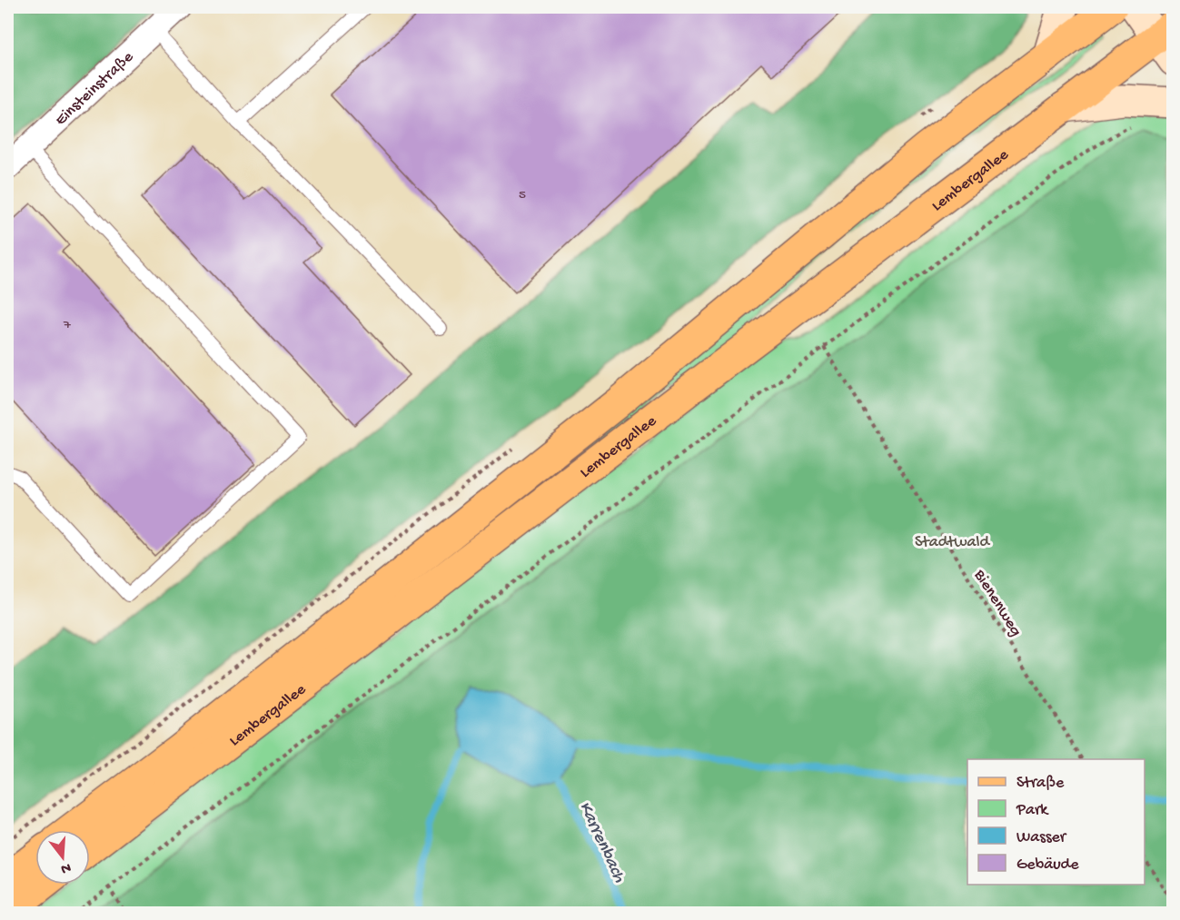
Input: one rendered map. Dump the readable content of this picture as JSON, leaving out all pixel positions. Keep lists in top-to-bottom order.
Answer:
{
  "streets": {
    "main road": ["Lembergallee"],
    "street": ["Einsteinstraße"],
    "path": ["Bienenweg"]
  },
  "water": ["Karrenbach"],
  "parks": ["Stadtwald"],
  "house_numbers": ["5", "7"],
  "legend": [
    "Straße",
    "Park",
    "Wasser",
    "Gebäude"
  ],
  "north": "bottom"
}
